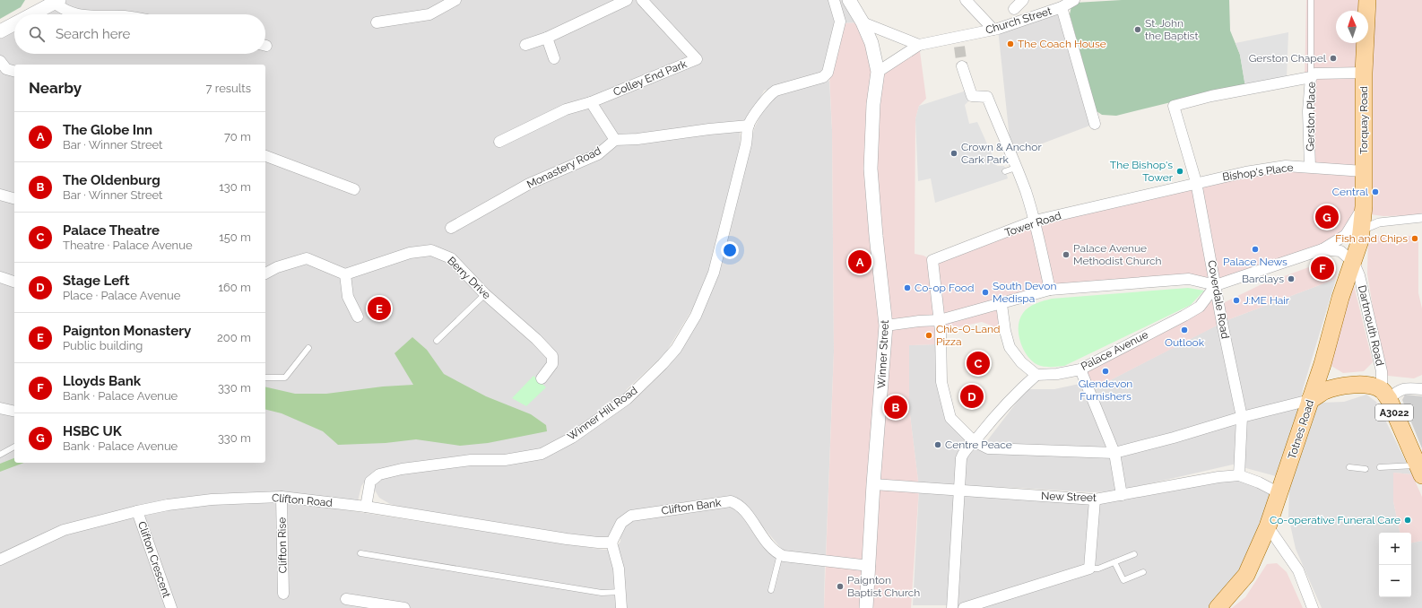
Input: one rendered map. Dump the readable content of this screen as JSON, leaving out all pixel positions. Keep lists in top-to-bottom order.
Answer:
{
  "streets": {
    "main road": [
      "Torquay Road",
      "Dartmouth Road",
      "A3022",
      "Totnes Road"
    ],
    "street": [
      "Church Street",
      "Colley End Park",
      "Gerston Place",
      "Monastery Road",
      "Bishop's Place",
      "Tower Road",
      "Berry Drive",
      "Coverdale Road",
      "Palace Avenue",
      "Winner Street",
      "Winner Hill Road",
      "New Street",
      "Clifton Road",
      "Clifton Bank",
      "Clifton Rise",
      "Clifton Crescent"
    ]
  },
  "crossings": [
    ["Church Street", "Winner Street"],
    ["Gerston Place", "Torquay Road"],
    ["Gerston Place", "Bishop's Place"],
    ["Gerston Place", "Coverdale Road"],
    ["Torquay Road", "Bishop's Place"],
    ["Torquay Road", "Totnes Road"],
    ["Bishop's Place", "Tower Road"],
    ["Bishop's Place", "Coverdale Road"],
    ["Tower Road", "Coverdale Road"],
    ["Coverdale Road", "Palace Avenue"],
    ["Coverdale Road", "New Street"],
    ["Dartmouth Road", "A3022"],
    ["Dartmouth Road", "Totnes Road"],
    ["Winner Street", "New Street"],
    ["A3022", "Totnes Road"],
    ["Winner Hill Road", "Clifton Road"],
    ["Totnes Road", "New Street"],
    ["Clifton Road", "Clifton Bank"],
    ["Clifton Road", "Clifton Rise"],
    ["Clifton Road", "Clifton Crescent"]
  ],
  "places": [
    "St. John the Baptist",
    "The Coach House",
    "Gerston Chapel",
    "Crown & Anchor Cark Park",
    "The Bishop's Tower",
    "Central",
    "Fish and Chips",
    "Palace News",
    "Palace Avenue Methodist Church",
    "Barclays",
    "Co-op Food",
    "South Devon Medispa",
    "J:ME Hair",
    "Outlook",
    "Chic-O-Land Pizza",
    "Glendevon Furnishers",
    "Centre Peace",
    "Co-operative Funeral Care",
    "Paignton Baptist Church"
  ],
  "north": "top",
  "page": {
    "search": "Search here",
    "heading": ["Nearby", "7 results"],
    "list": [
      {
        "mark": "A",
        "name": "The Globe Inn",
        "note": "Bar · Winner Street",
        "value": "70 m"
      },
      {
        "mark": "B",
        "name": "The Oldenburg",
        "note": "Bar · Winner Street",
        "value": "130 m"
      },
      {
        "mark": "C",
        "name": "Palace Theatre",
        "note": "Theatre · Palace Avenue",
        "value": "150 m"
      },
      {
        "mark": "D",
        "name": "Stage Left",
        "note": "Place · Palace Avenue",
        "value": "160 m"
      },
      {
        "mark": "E",
        "name": "Paignton Monastery",
        "note": "Public building",
        "value": "200 m"
      },
      {
        "mark": "F",
        "name": "Lloyds Bank",
        "note": "Bank · Palace Avenue",
        "value": "330 m"
      },
      {
        "mark": "G",
        "name": "HSBC UK",
        "note": "Bank · Palace Avenue",
        "value": "330 m"
      }
    ],
    "pins": [
      "G",
      "A",
      "F",
      "E",
      "C",
      "D",
      "B"
    ],
    "map_buttons": ["+", "−"]
  }
}
